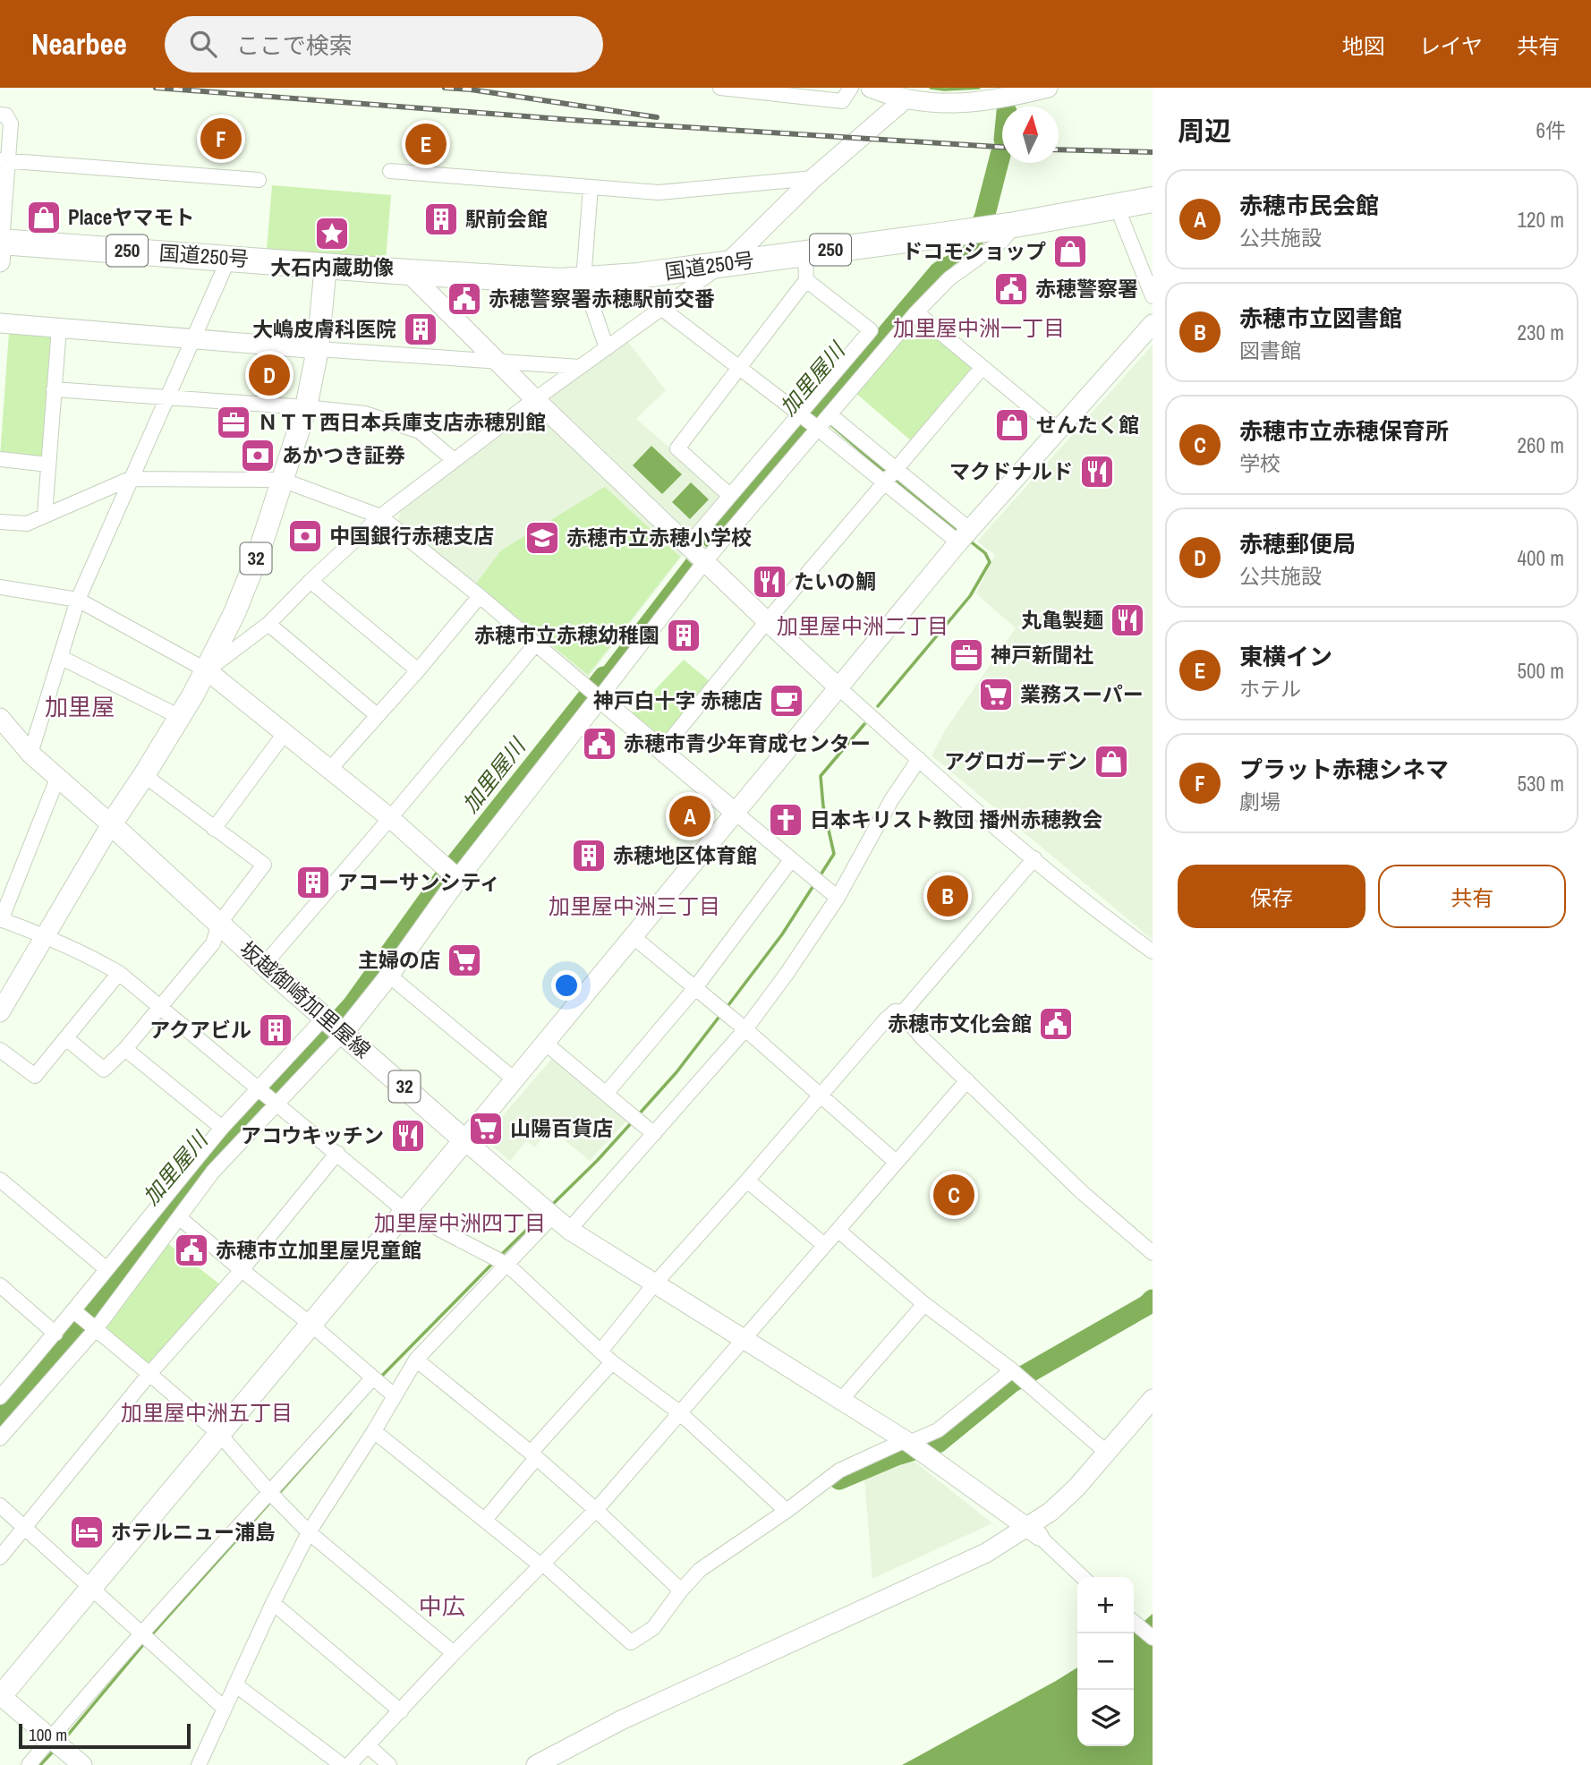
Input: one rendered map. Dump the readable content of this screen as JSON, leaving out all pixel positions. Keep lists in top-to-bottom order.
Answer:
{
  "streets": {
    "highway": ["250", "国道250号"],
    "main road": ["32", "坂越御崎加里屋線"]
  },
  "crossings": [
    ["国道250号", "32"],
    ["32", "坂越御崎加里屋線"]
  ],
  "districts": [
    "加里屋中洲一丁目",
    "加里屋中洲二丁目",
    "加里屋",
    "加里屋中洲三丁目",
    "加里屋中洲四丁目",
    "加里屋中洲五丁目",
    "中広"
  ],
  "water": ["加里屋川"],
  "places": {
    "shop": [
      "Placeヤマモト",
      "ドコモショップ",
      "せんたく館",
      "アグロガーデン"
    ],
    "building": [
      "駅前会館",
      "大嶋皮膚科医院",
      "赤穂市立赤穂幼稚園",
      "赤穂地区体育館",
      "アコーサンシティ",
      "アクアビル"
    ],
    "place": ["大石内蔵助像"],
    "public building": [
      "赤穂警察署",
      "赤穂警察署赤穂駅前交番",
      "赤穂市青少年育成センター",
      "赤穂市文化会館",
      "赤穂市立加里屋児童館"
    ],
    "office": ["ＮＴＴ西日本兵庫支店赤穂別館", "神戸新聞社"],
    "bank": ["あかつき証券", "中国銀行赤穂支店"],
    "restaurant": [
      "マクドナルド",
      "たいの鯛",
      "丸亀製麺",
      "アコウキッチン"
    ],
    "school or university": ["赤穂市立赤穂小学校"],
    "supermarket": ["業務スーパー", "主婦の店", "山陽百貨店"],
    "cafe": ["神戸白十字 赤穂店"],
    "church": ["日本キリスト教団 播州赤穂教会"],
    "hotel": ["ホテルニュー浦島"]
  },
  "scale_bar": "100 m",
  "north": "top",
  "page": {
    "header": "Nearbee",
    "search": "ここで検索",
    "nav": ["地図", "レイヤ", "共有"],
    "heading": ["周辺", "6件"],
    "pins": [
      "F",
      "E",
      "D",
      "A",
      "B",
      "C"
    ],
    "list": [
      {
        "mark": "A",
        "name": "赤穂市民会館",
        "note": "公共施設",
        "value": "120 m"
      },
      {
        "mark": "B",
        "name": "赤穂市立図書館",
        "note": "図書館",
        "value": "230 m"
      },
      {
        "mark": "C",
        "name": "赤穂市立赤穂保育所",
        "note": "学校",
        "value": "260 m"
      },
      {
        "mark": "D",
        "name": "赤穂郵便局",
        "note": "公共施設",
        "value": "400 m"
      },
      {
        "mark": "E",
        "name": "東横イン",
        "note": "ホテル",
        "value": "500 m"
      },
      {
        "mark": "F",
        "name": "プラット赤穂シネマ",
        "note": "劇場",
        "value": "530 m"
      }
    ],
    "buttons": ["保存", "共有"],
    "map_buttons": ["+", "−"],
    "scale": "100 m"
  }
}
